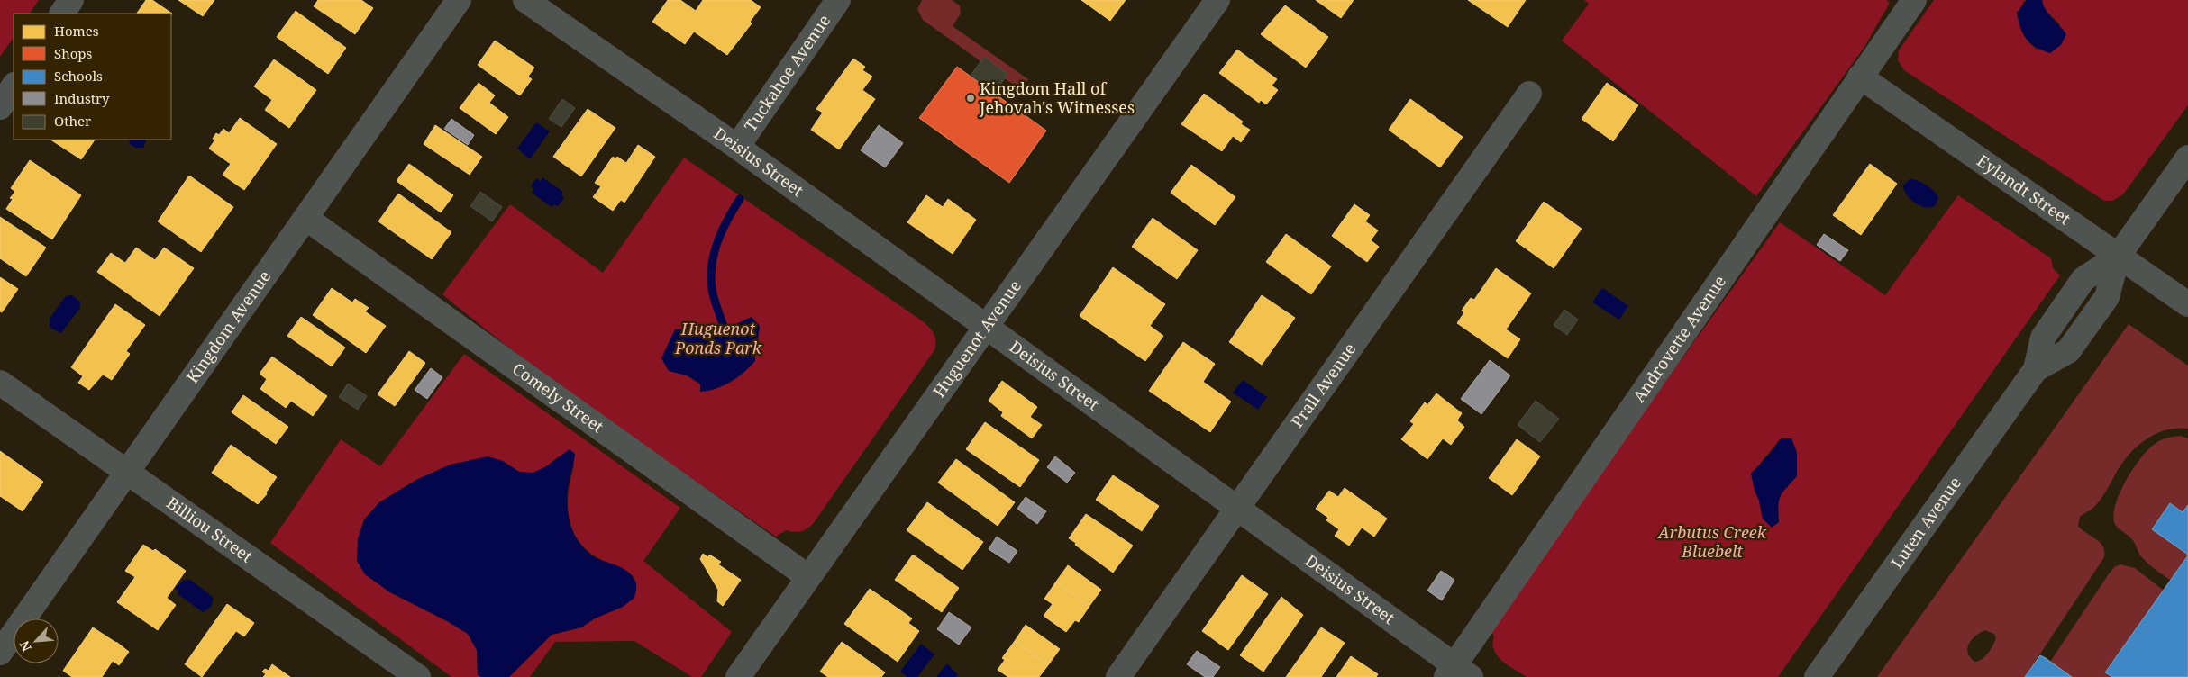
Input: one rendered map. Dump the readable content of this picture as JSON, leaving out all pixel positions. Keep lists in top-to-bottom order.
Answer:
{
  "streets": {
    "street": [
      "Tuckahoe Avenue",
      "Deisius Street",
      "Eylandt Street",
      "Kingdom Avenue",
      "Huguenot Avenue",
      "Androvette Avenue",
      "Prall Avenue",
      "Comely Street",
      "Luten Avenue",
      "Billiou Street"
    ]
  },
  "crossings": [
    ["Tuckahoe Avenue", "Deisius Street"],
    ["Deisius Street", "Huguenot Avenue"],
    ["Deisius Street", "Androvette Avenue"],
    ["Deisius Street", "Prall Avenue"],
    ["Eylandt Street", "Androvette Avenue"],
    ["Eylandt Street", "Luten Avenue"],
    ["Kingdom Avenue", "Comely Street"],
    ["Kingdom Avenue", "Billiou Street"],
    ["Huguenot Avenue", "Comely Street"]
  ],
  "parks": ["Huguenot Ponds Park", "Arbutus Creek Bluebelt"],
  "places": ["Kingdom Hall of Jehovah's Witnesses"],
  "legend": [
    "Homes",
    "Shops",
    "Schools",
    "Industry",
    "Other"
  ],
  "north": "bottom left"
}
